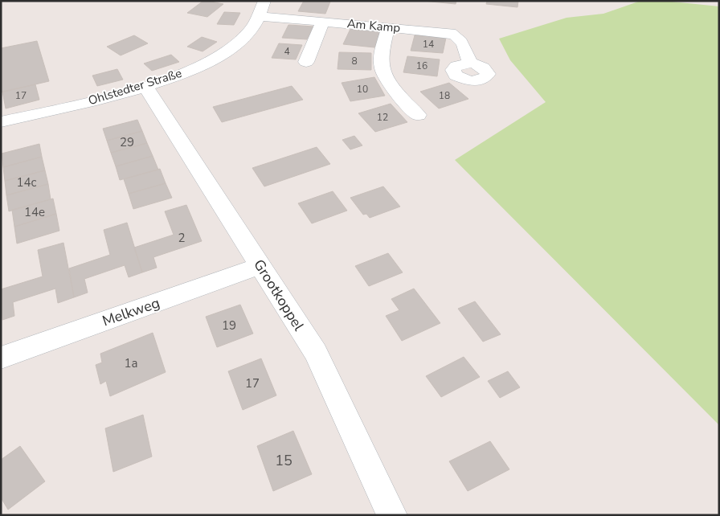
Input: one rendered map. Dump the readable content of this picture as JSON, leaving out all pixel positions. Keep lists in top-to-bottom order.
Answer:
{
  "streets": {
    "street": [
      "Am Kamp",
      "Ohlstedter Straße",
      "Grootkoppel",
      "Melkweg"
    ]
  },
  "crossings": [
    ["Am Kamp", "Ohlstedter Straße"],
    ["Ohlstedter Straße", "Grootkoppel"],
    ["Grootkoppel", "Melkweg"]
  ],
  "house_numbers": [
    "14",
    "4",
    "8",
    "16",
    "10",
    "17",
    "18",
    "12",
    "29",
    "14c",
    "14e",
    "2",
    "19",
    "1a",
    "17",
    "15"
  ]
}
